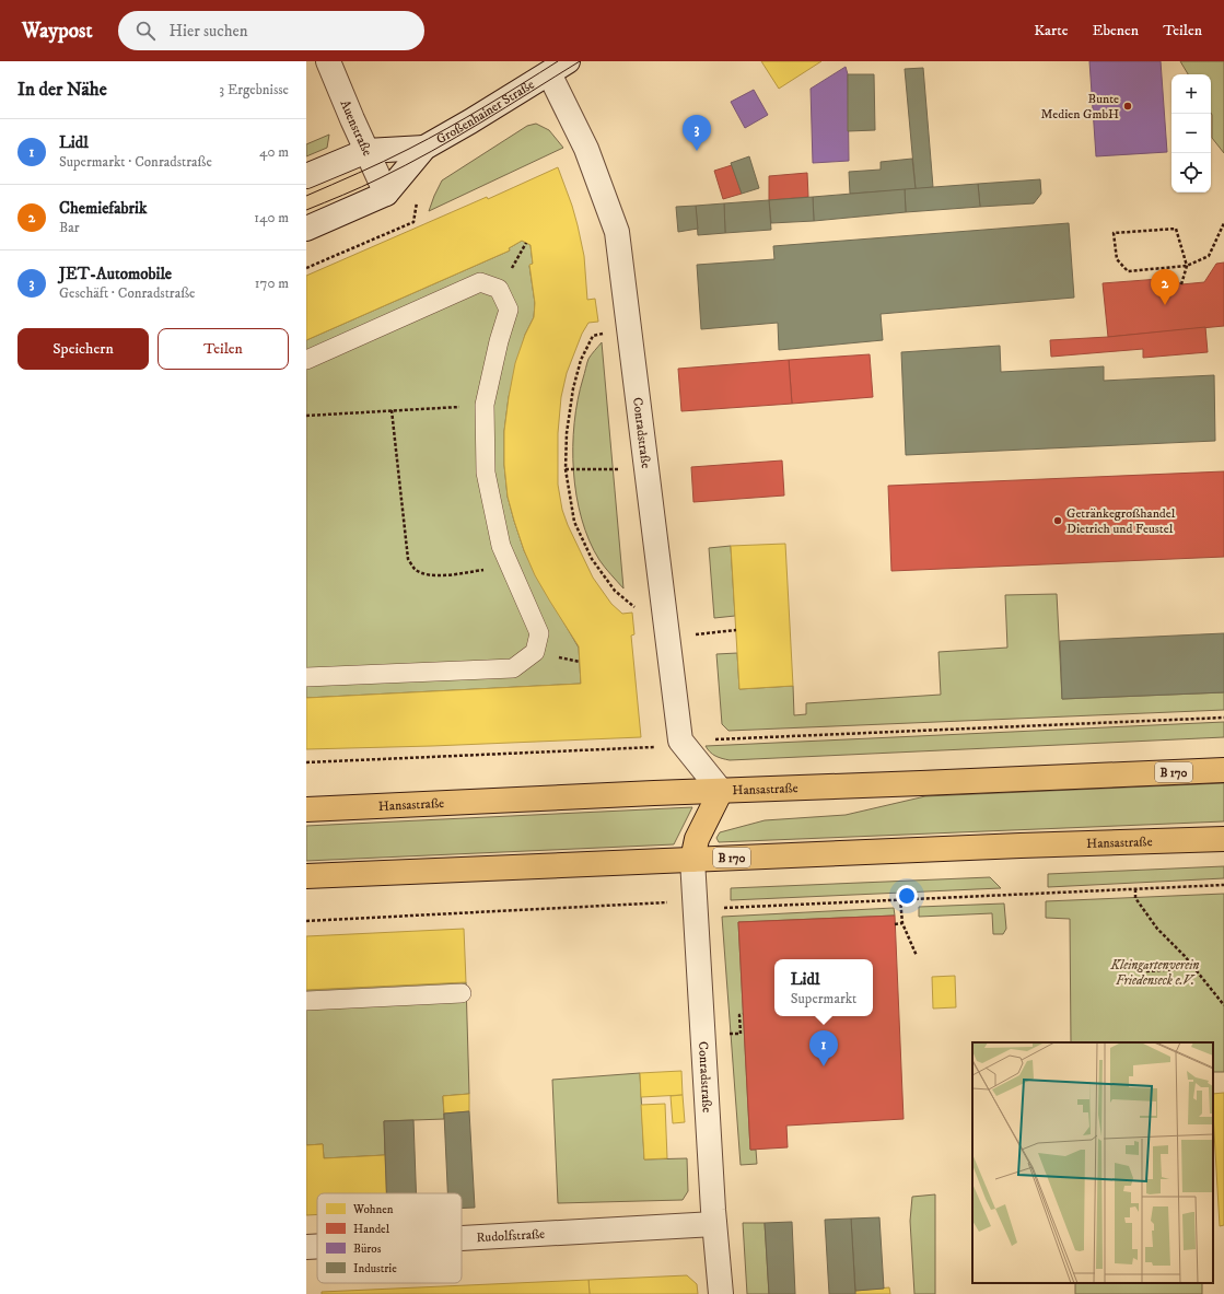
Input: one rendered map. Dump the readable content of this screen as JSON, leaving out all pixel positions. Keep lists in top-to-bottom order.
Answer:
{
  "streets": {
    "main road": ["B 170", "Hansastraße"],
    "street": [
      "Großenhainer Straße",
      "Auenstraße",
      "Conradstraße",
      "Rudolfstraße"
    ]
  },
  "crossings": [
    ["Großenhainer Straße", "Auenstraße"],
    ["Großenhainer Straße", "Conradstraße"],
    ["Conradstraße", "Hansastraße"],
    ["Conradstraße", "Rudolfstraße"]
  ],
  "parks": ["Kleingartenverein Friedenseck e.V."],
  "places": ["Bunte Medien GmbH", "Getränkegroßhandel Dietrich und Feustel"],
  "legend": [
    "Wohnen",
    "Handel",
    "Büros",
    "Industrie"
  ],
  "page": {
    "header": "Waypost",
    "search": "Hier suchen",
    "nav": ["Karte", "Ebenen", "Teilen"],
    "heading": ["In der Nähe", "3 Ergebnisse"],
    "map_buttons": ["+", "−"],
    "pins": ["3", "2", "1"],
    "list": [
      {
        "mark": "1",
        "name": "Lidl",
        "note": "Supermarkt · Conradstraße",
        "value": "40 m"
      },
      {
        "mark": "2",
        "name": "Chemiefabrik",
        "note": "Bar",
        "value": "140 m"
      },
      {
        "mark": "3",
        "name": "JET-Automobile",
        "note": "Geschäft · Conradstraße",
        "value": "170 m"
      }
    ],
    "buttons": ["Speichern", "Teilen"],
    "popup": ["Lidl", "Supermarkt"]
  }
}
